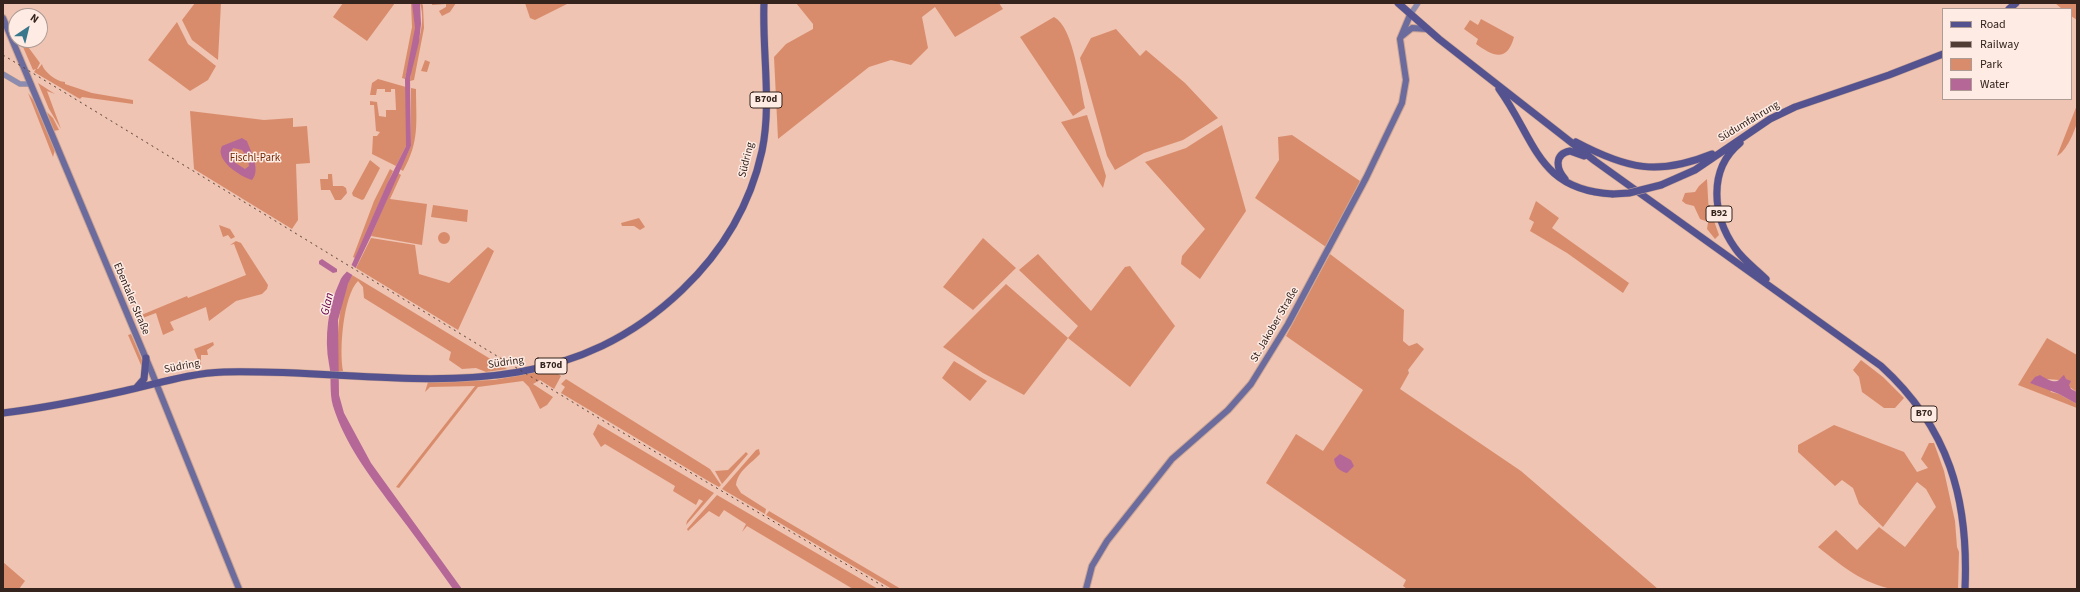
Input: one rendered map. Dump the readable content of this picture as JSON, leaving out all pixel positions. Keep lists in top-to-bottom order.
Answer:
{
  "streets": {
    "main road": [
      "B70d",
      "Südumfahrung",
      "Südring",
      "B92",
      "Ebentaler Straße",
      "St. Jakober Straße",
      "B70"
    ]
  },
  "crossings": [
    ["Südumfahrung", "B92"],
    ["Südumfahrung", "B70"],
    ["Südring", "Ebentaler Straße"],
    ["B92", "B70"]
  ],
  "water": ["Glan"],
  "parks": ["Fischl-Park"],
  "legend": [
    "Road",
    "Railway",
    "Park",
    "Water"
  ],
  "north": "top right"
}
